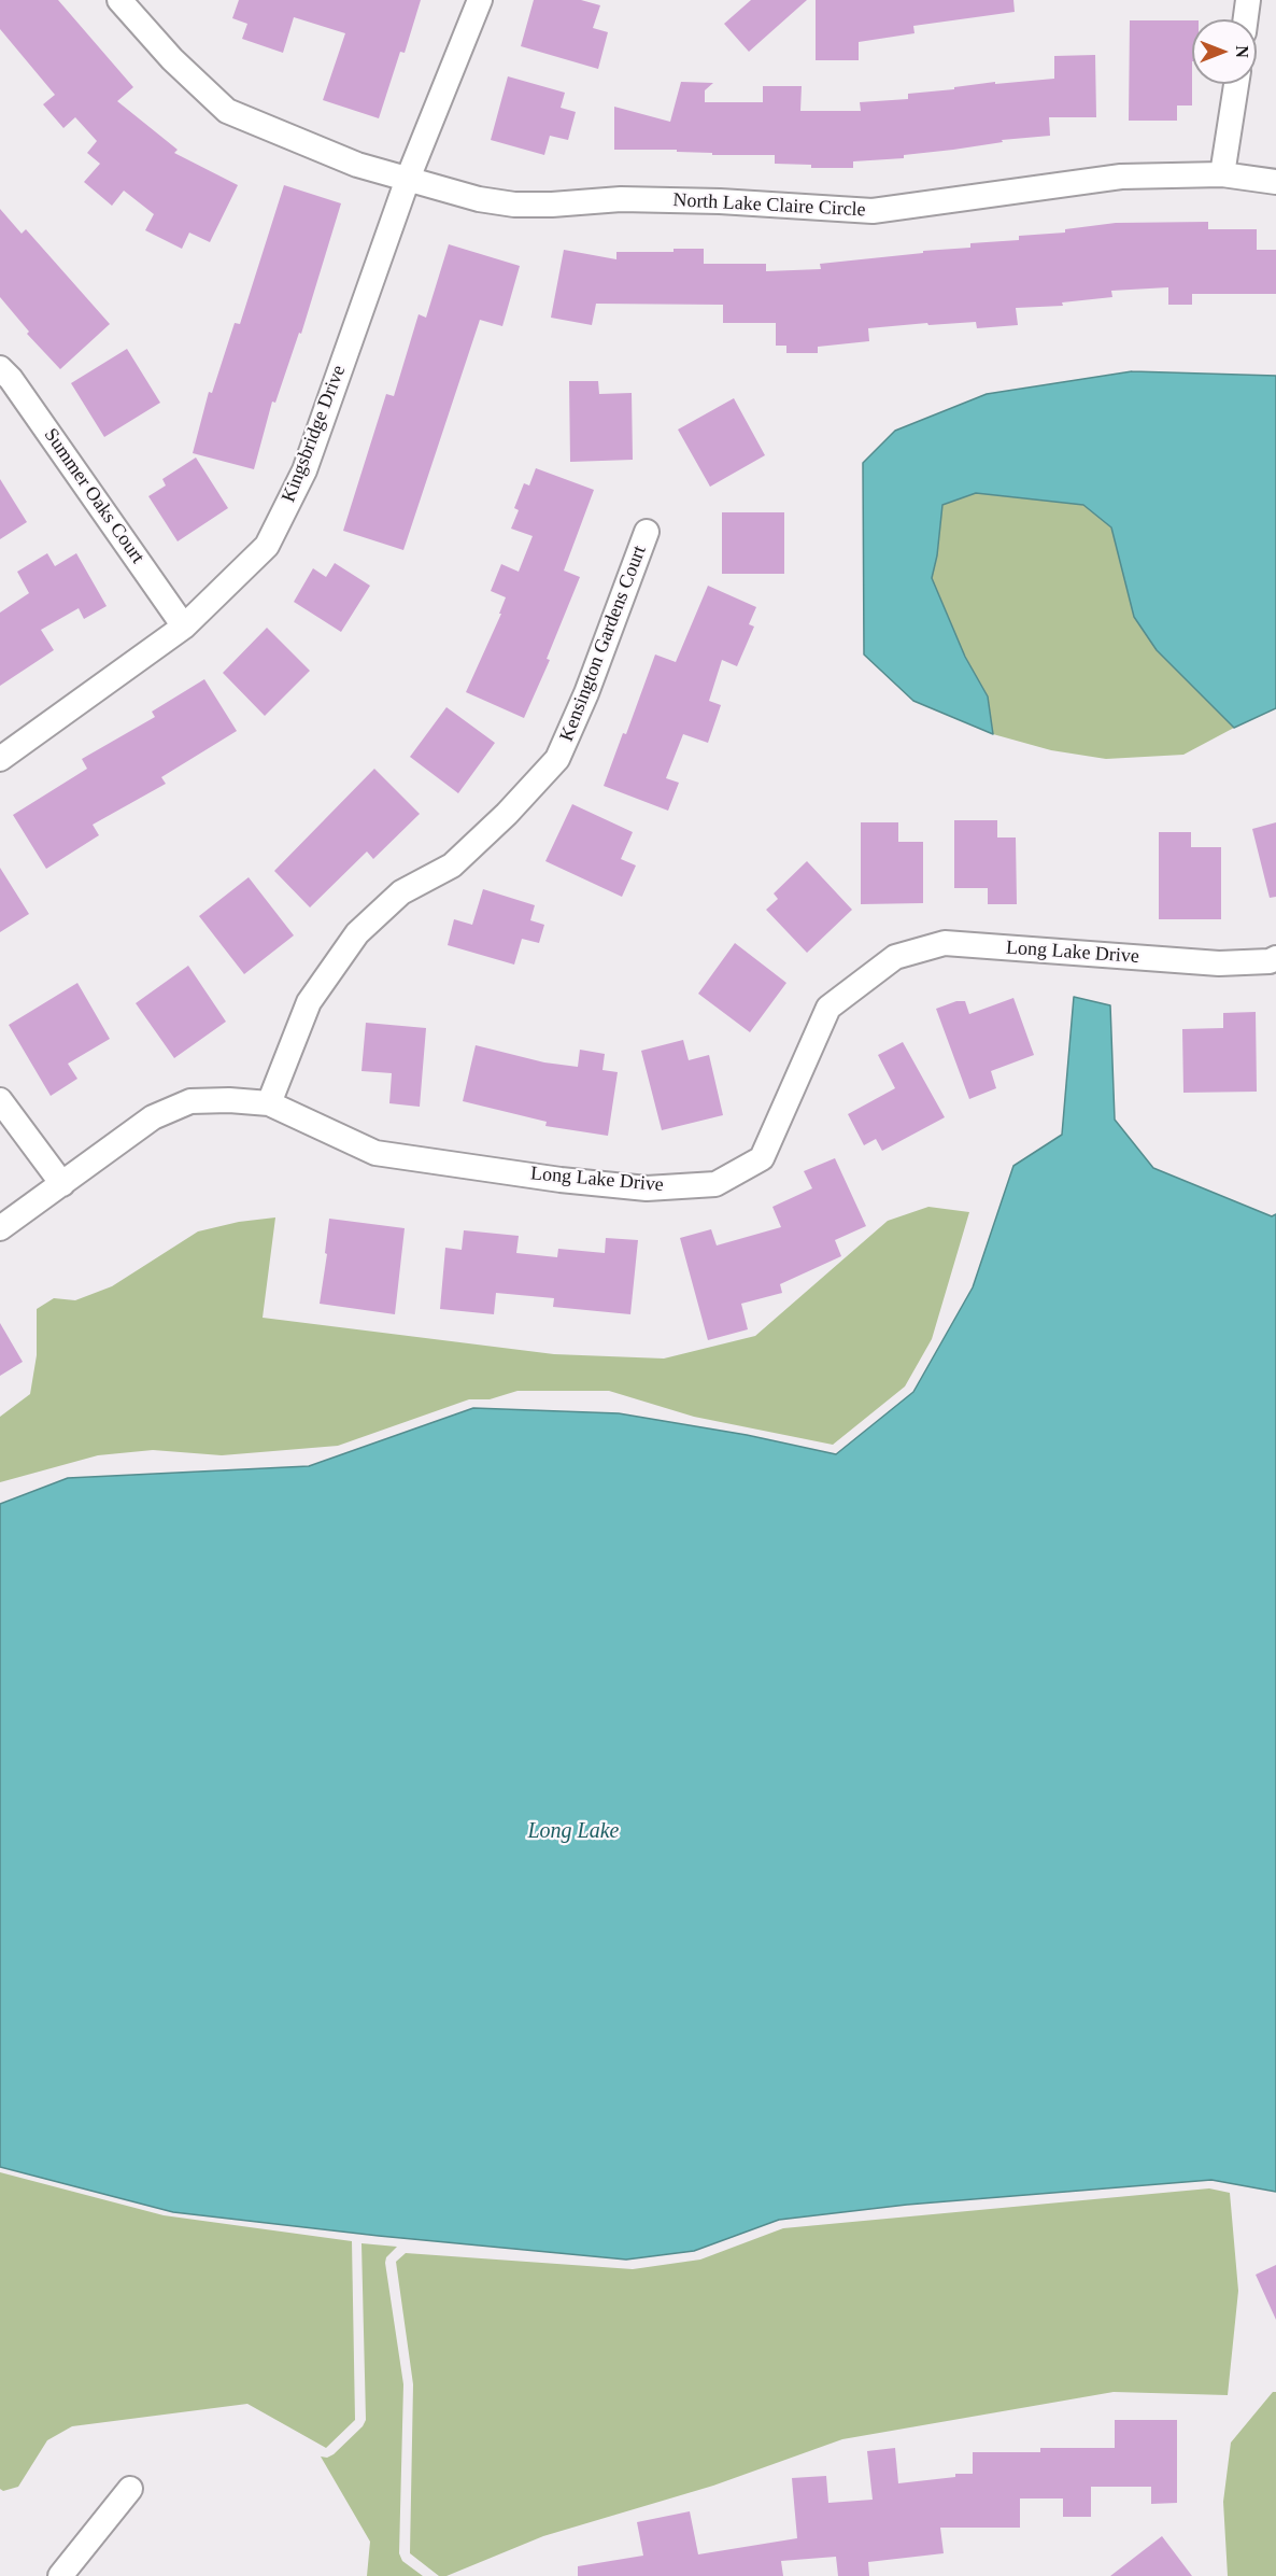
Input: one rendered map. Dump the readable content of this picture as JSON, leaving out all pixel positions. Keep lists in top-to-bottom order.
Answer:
{
  "streets": {
    "street": [
      "North Lake Claire Circle",
      "Kingsbridge Drive",
      "Summer Oaks Court",
      "Kensington Gardens Court",
      "Long Lake Drive"
    ]
  },
  "crossings": [
    ["North Lake Claire Circle", "Kingsbridge Drive"],
    ["Kingsbridge Drive", "Summer Oaks Court"],
    ["Kensington Gardens Court", "Long Lake Drive"]
  ],
  "water": ["Long Lake"],
  "north": "right"
}
